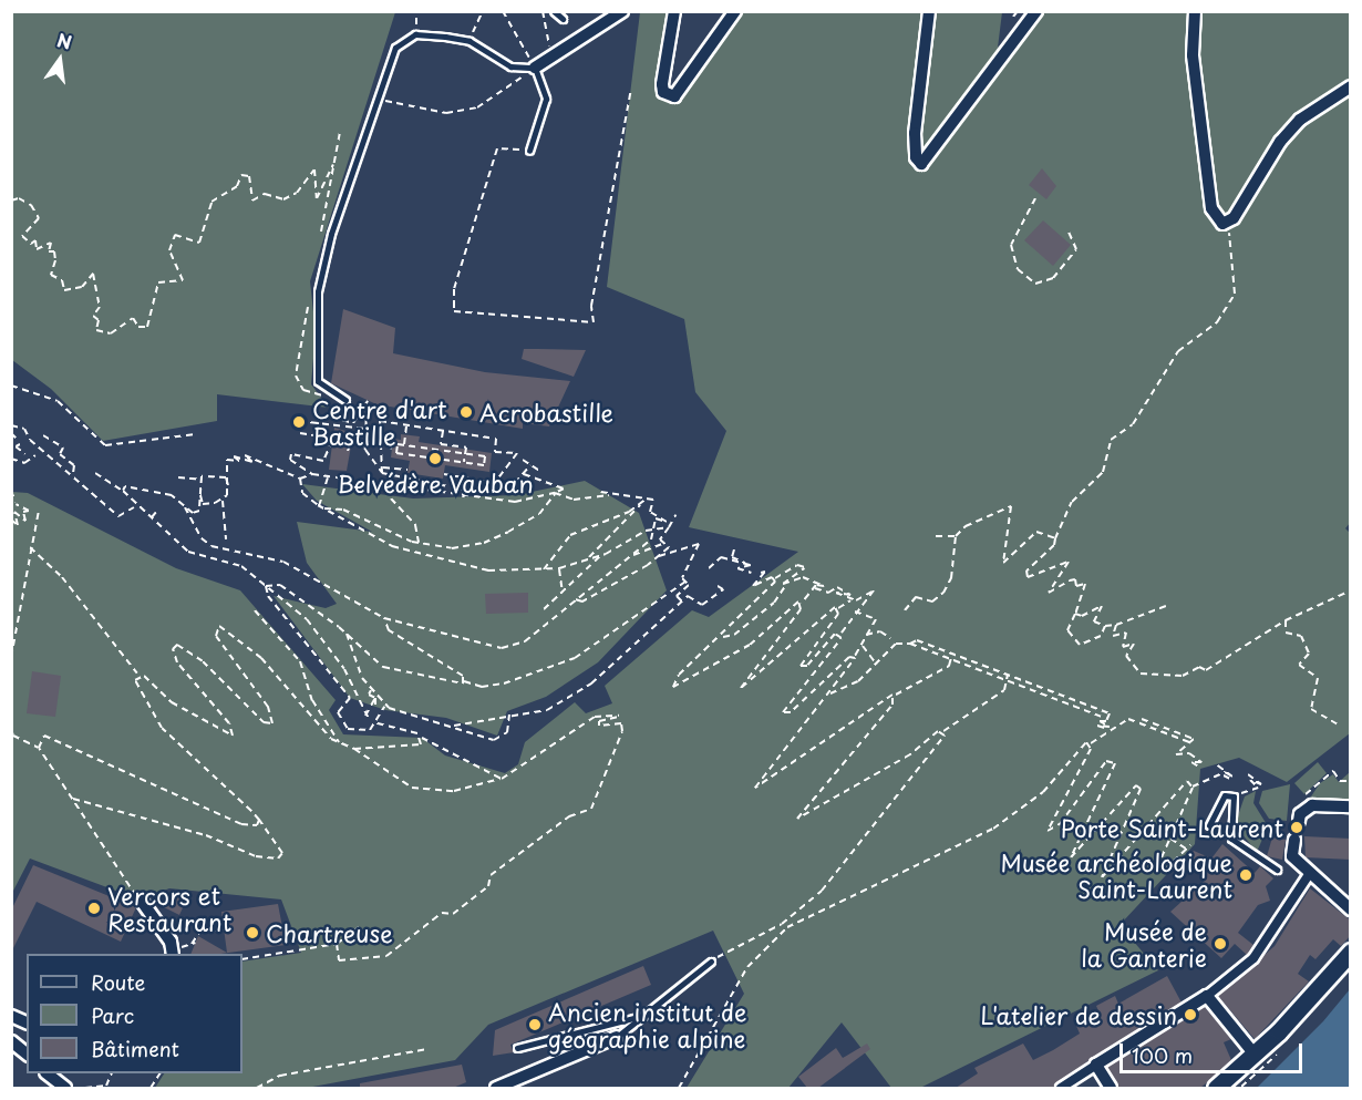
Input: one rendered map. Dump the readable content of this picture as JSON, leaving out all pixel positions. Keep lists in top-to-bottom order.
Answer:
{
  "places": [
    "Acrobastille",
    "Centre d'art Bastille",
    "Belvédère Vauban",
    "Porte Saint-Laurent",
    "Musée archéologique Saint-Laurent",
    "Vercors et Restaurant",
    "Chartreuse",
    "Musée de la Ganterie",
    "L'atelier de dessin",
    "Ancien institut de géographie alpine"
  ],
  "legend": ["Route", "Parc", "Bâtiment"],
  "scale_bar": "100 m",
  "north": "top"
}
